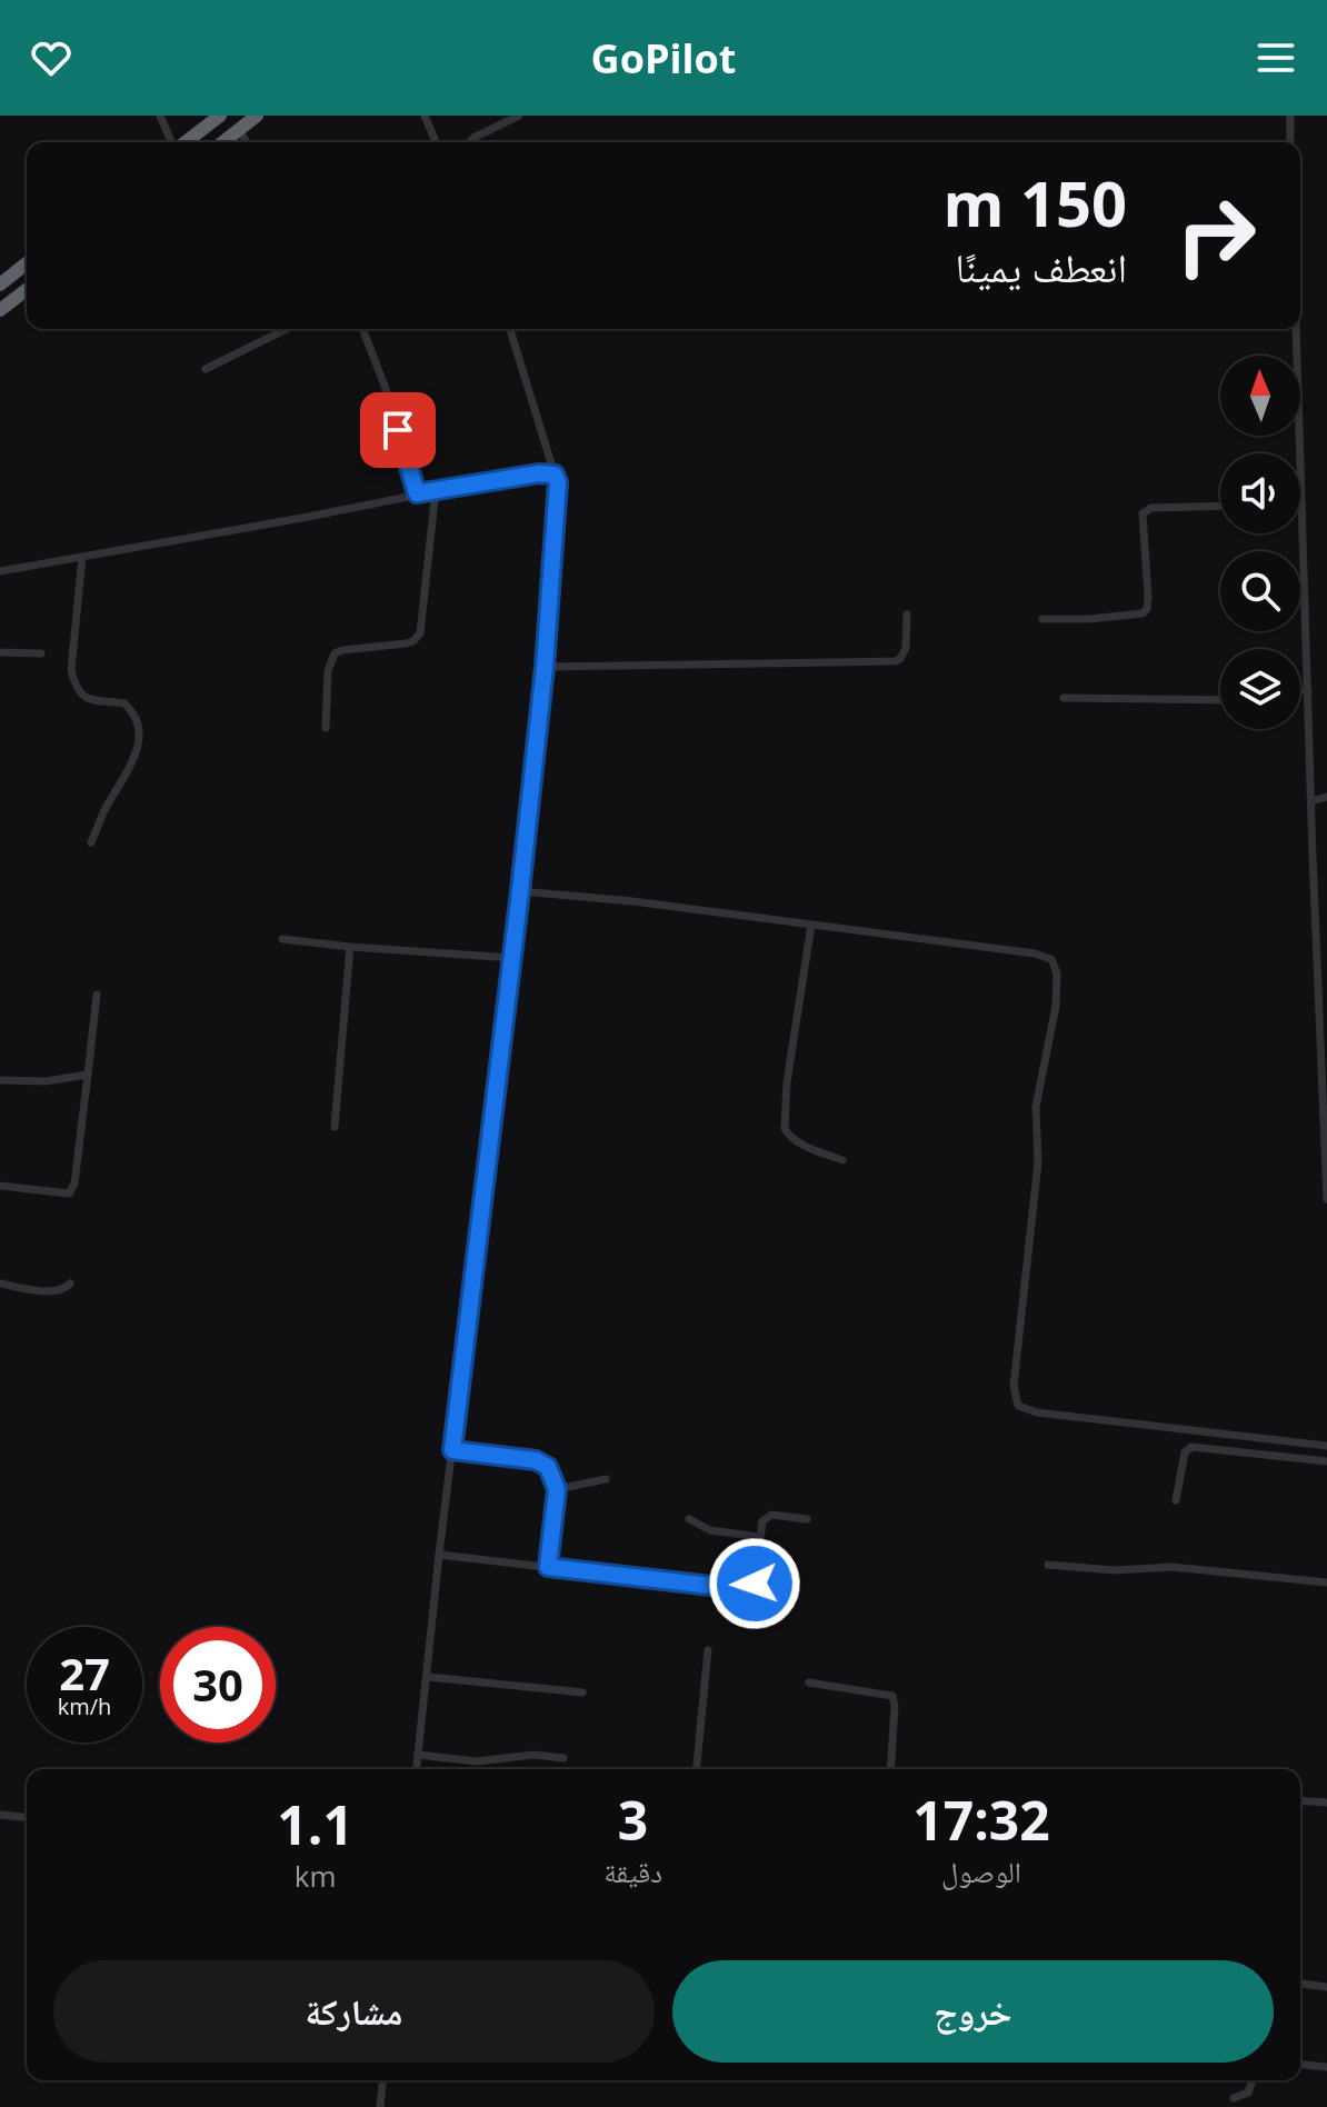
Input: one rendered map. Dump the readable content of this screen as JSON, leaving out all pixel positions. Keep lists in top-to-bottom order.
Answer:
{
  "north": "top",
  "page": {
    "header": "GoPilot",
    "turn": ["150 m", "انعطف يمينًا"],
    "speed": "27 km/h",
    "limit": "30",
    "eta": [
      "17:32",
      "الوصول",
      "3",
      "دقيقة",
      "1.1",
      "km"
    ],
    "buttons": ["خروج", "مشاركة"]
  }
}
